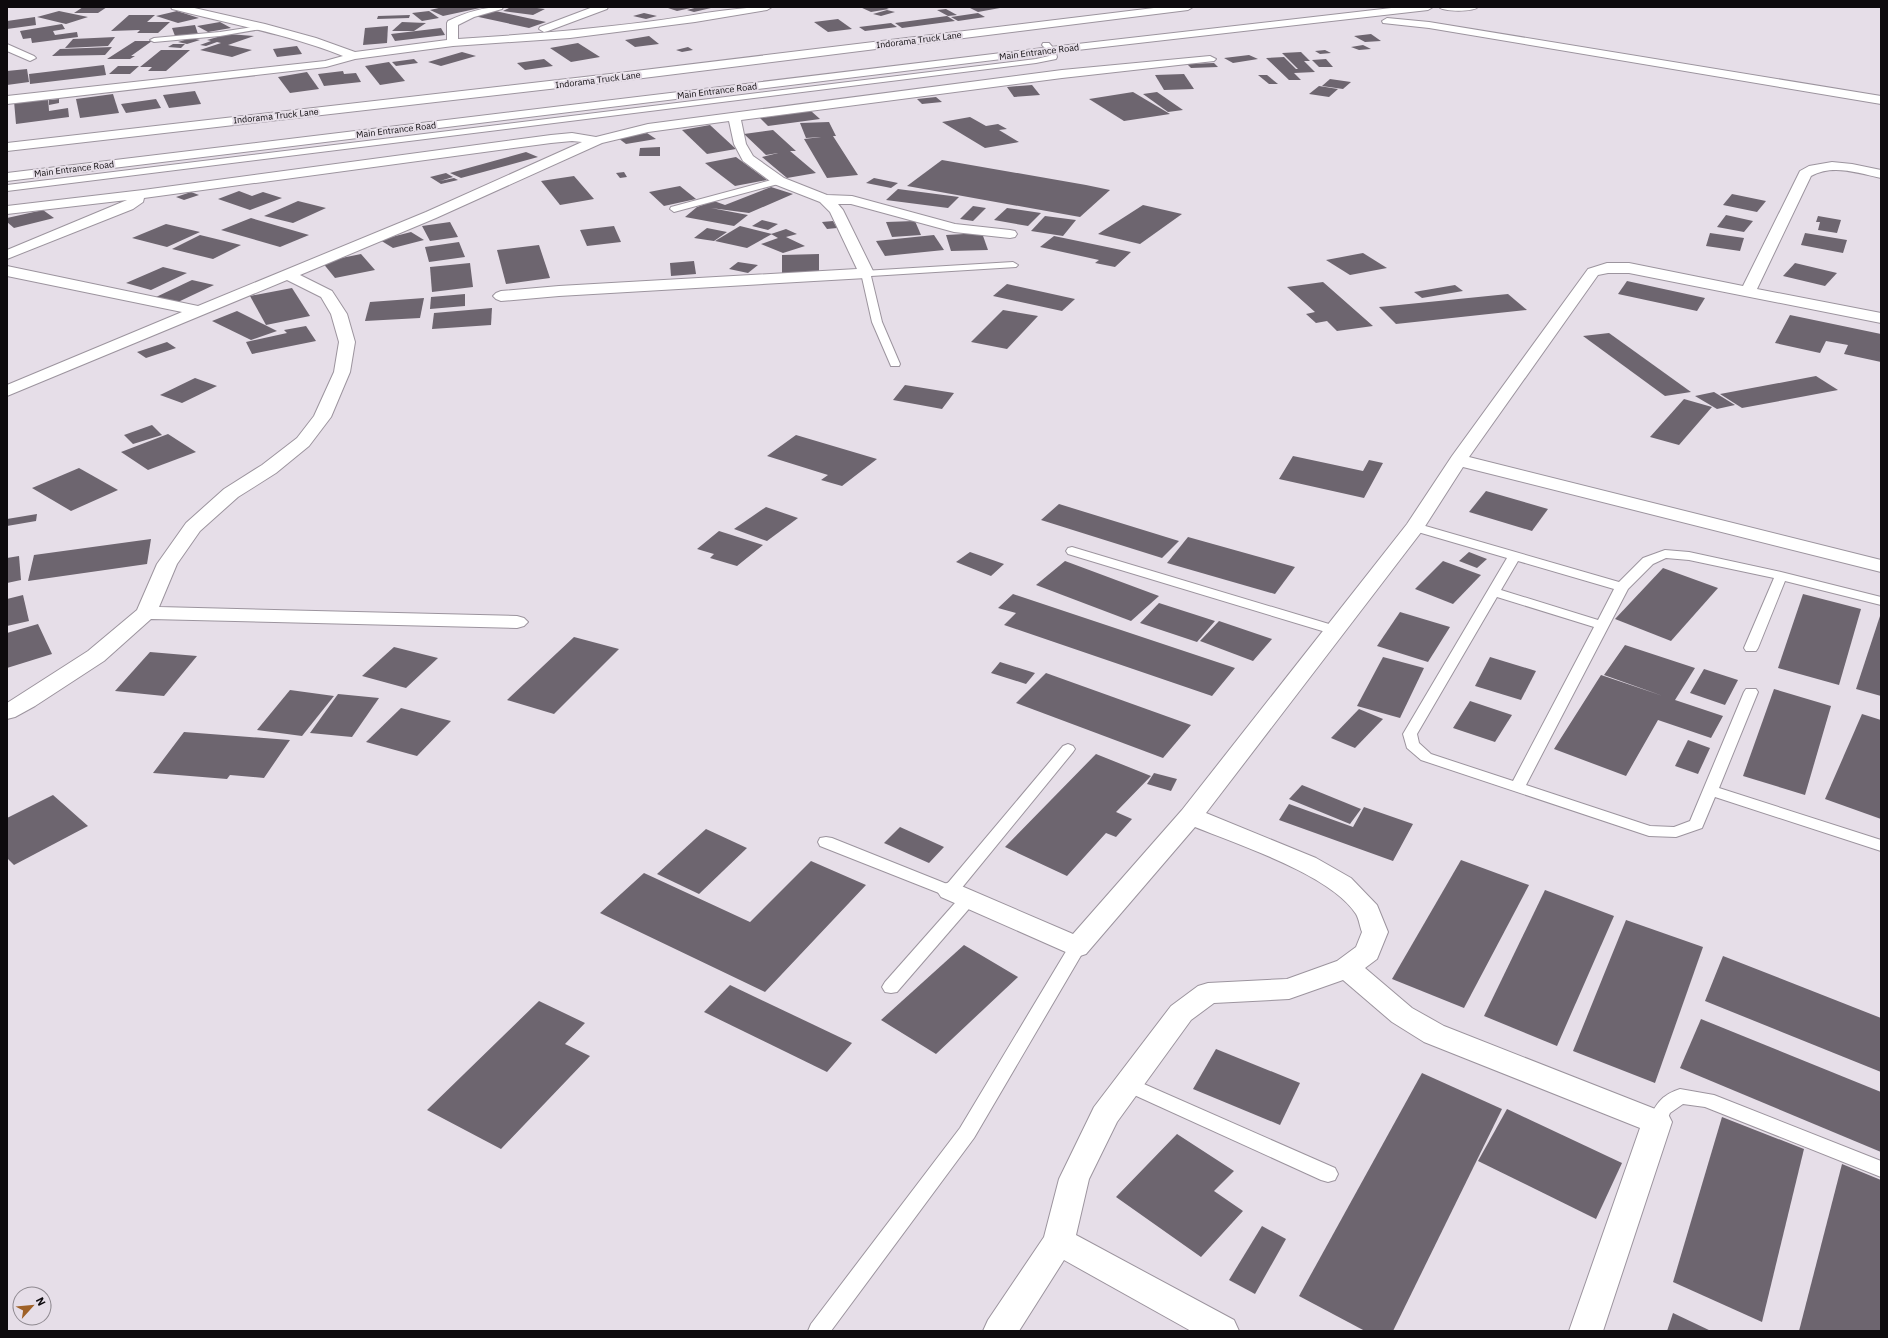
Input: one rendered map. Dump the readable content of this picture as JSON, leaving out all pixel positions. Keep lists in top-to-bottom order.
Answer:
{
  "streets": {
    "street": ["Indorama Truck Lane", "Main Entrance Road"]
  },
  "north": "top right"
}
